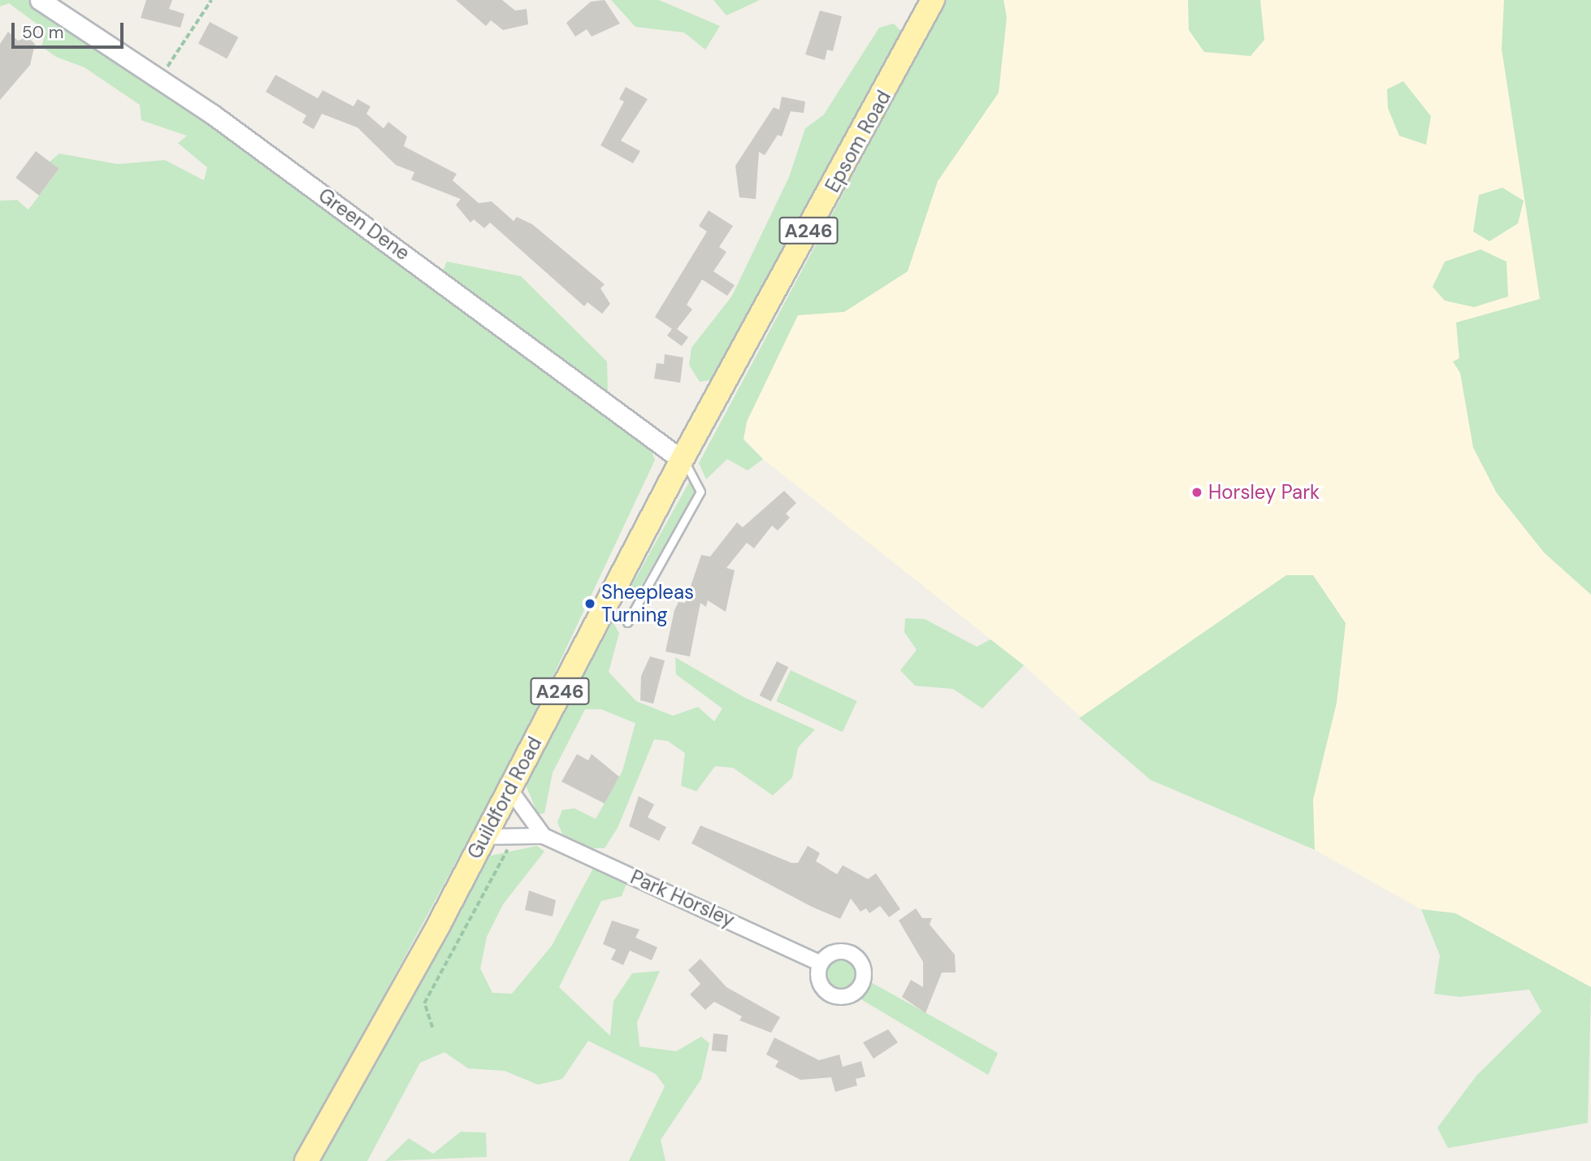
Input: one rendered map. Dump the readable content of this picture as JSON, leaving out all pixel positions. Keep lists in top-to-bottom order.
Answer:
{
  "streets": {
    "main road": ["Epsom Road", "A246", "Guildford Road"],
    "street": ["Green Dene", "Park Horsley"]
  },
  "crossings": [
    ["Epsom Road", "Green Dene"],
    ["Epsom Road", "Guildford Road"],
    ["Green Dene", "Guildford Road"],
    ["Guildford Road", "Park Horsley"]
  ],
  "places": ["Horsley Park", "Sheepleas Turning"],
  "scale_bar": "50 m"
}
